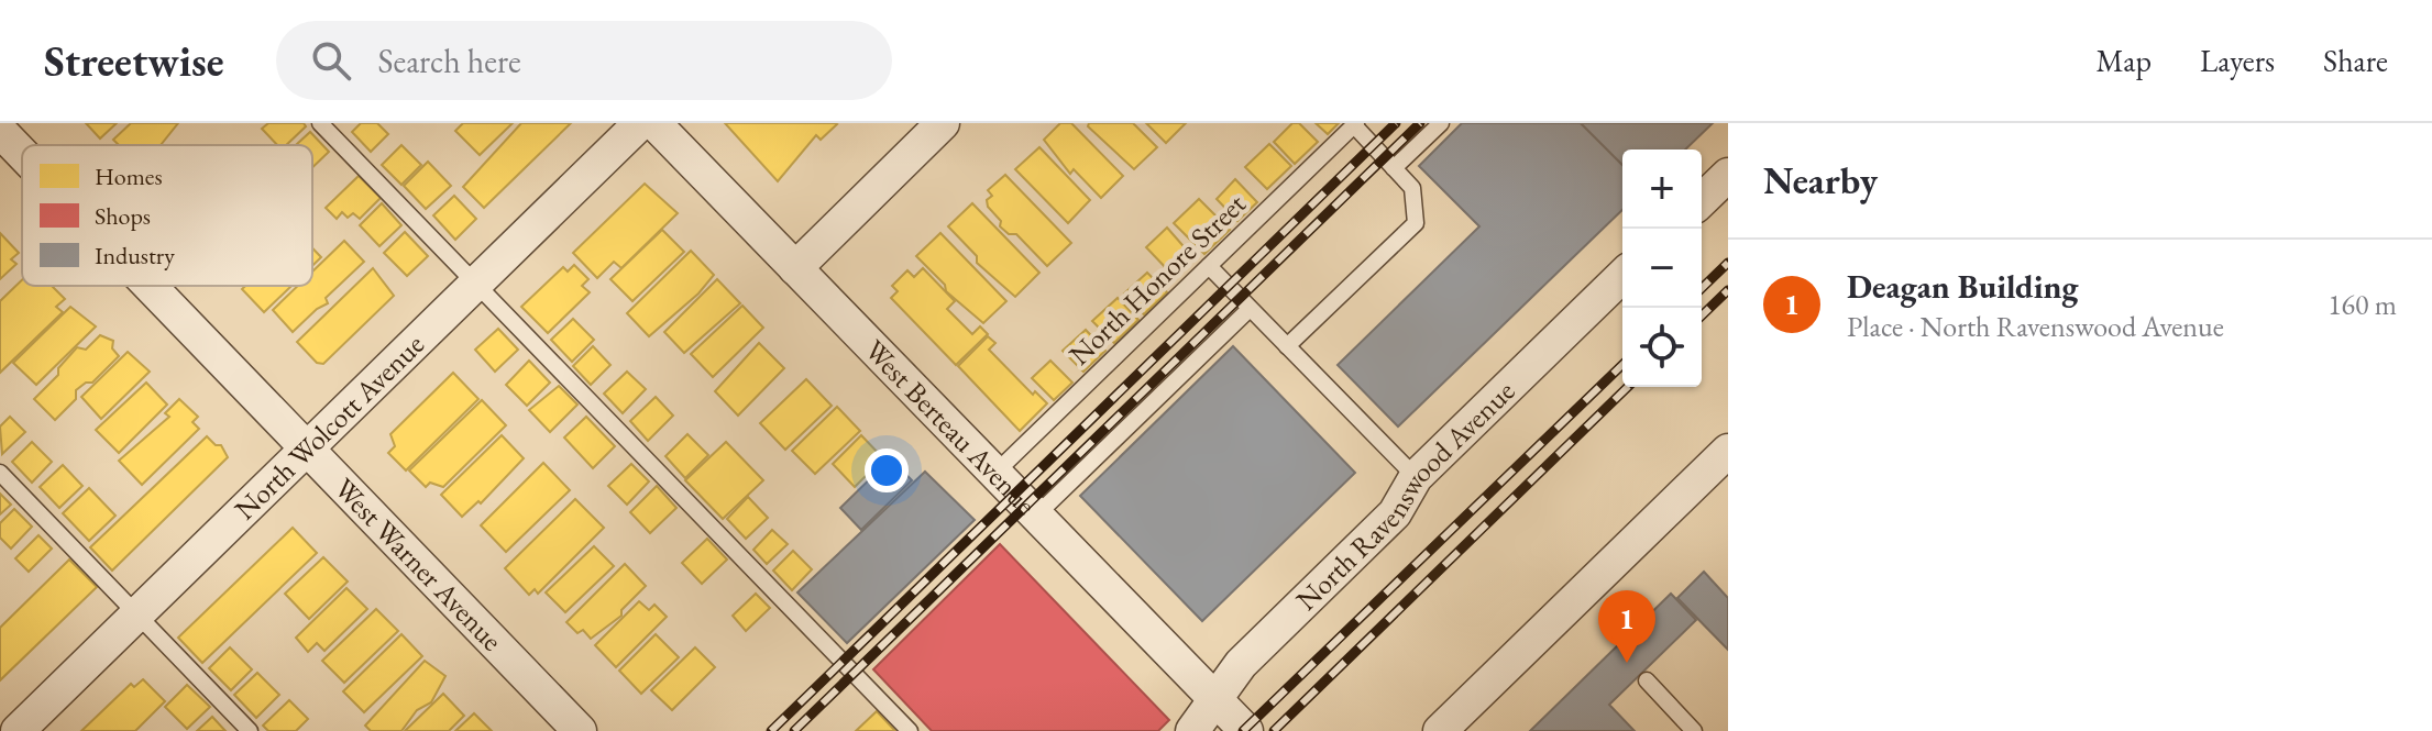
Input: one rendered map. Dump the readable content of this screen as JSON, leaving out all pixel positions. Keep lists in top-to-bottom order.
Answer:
{
  "streets": {
    "street": [
      "North Wolcott Avenue",
      "West Berteau Avenue",
      "North Ravenswood Avenue",
      "West Warner Avenue"
    ],
    "lane": ["North Honore Street"]
  },
  "crossings": [
    ["North Honore Street", "West Berteau Avenue"],
    ["North Wolcott Avenue", "West Warner Avenue"],
    ["West Berteau Avenue", "North Ravenswood Avenue"]
  ],
  "legend": ["Homes", "Shops", "Industry"],
  "page": {
    "header": "Streetwise",
    "search": "Search here",
    "nav": ["Map", "Layers", "Share"],
    "heading": "Nearby",
    "map_buttons": ["+", "−"],
    "list": [
      {
        "mark": "1",
        "name": "Deagan Building",
        "note": "Place · North Ravenswood Avenue",
        "value": "160 m"
      }
    ],
    "pins": "1"
  }
}
